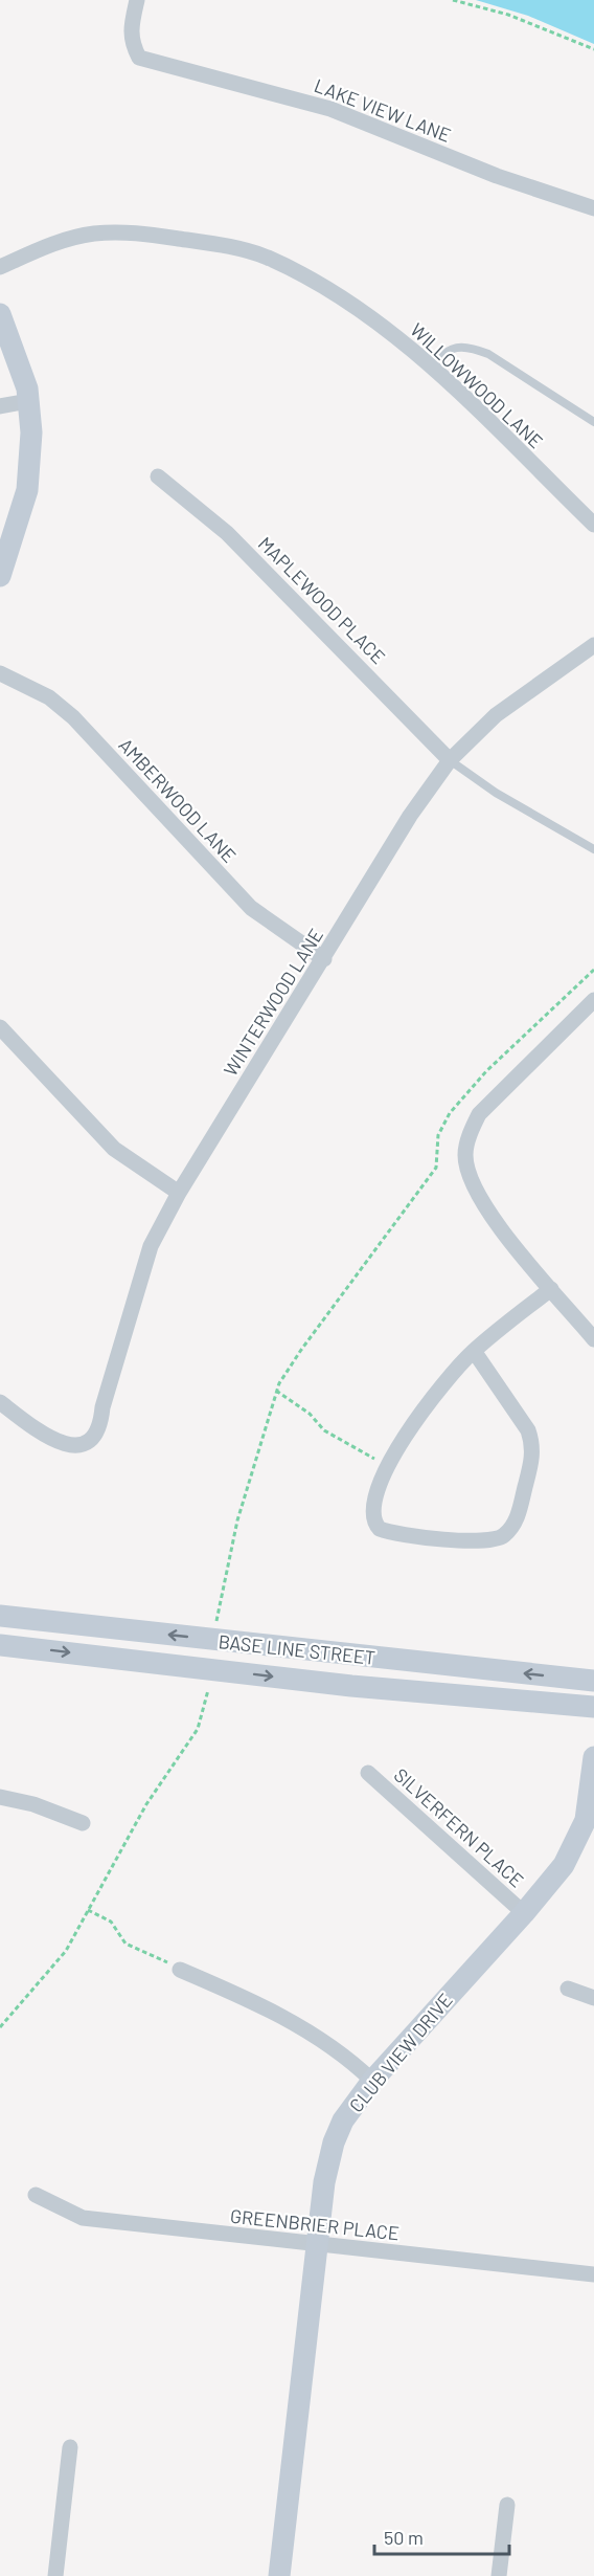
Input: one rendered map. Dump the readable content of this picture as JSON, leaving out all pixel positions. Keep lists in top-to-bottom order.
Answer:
{
  "streets": {
    "main road": ["BASE LINE STREET", "CLUB VIEW DRIVE"],
    "street": [
      "LAKE VIEW LANE",
      "WILLOWWOOD LANE",
      "MAPLEWOOD PLACE",
      "AMBERWOOD LANE",
      "WINTERWOOD LANE",
      "SILVERFERN PLACE",
      "GREENBRIER PLACE"
    ]
  },
  "crossings": [
    ["MAPLEWOOD PLACE", "WINTERWOOD LANE"],
    ["AMBERWOOD LANE", "WINTERWOOD LANE"],
    ["SILVERFERN PLACE", "CLUB VIEW DRIVE"],
    ["CLUB VIEW DRIVE", "GREENBRIER PLACE"]
  ],
  "scale_bar": "50 m"
}
